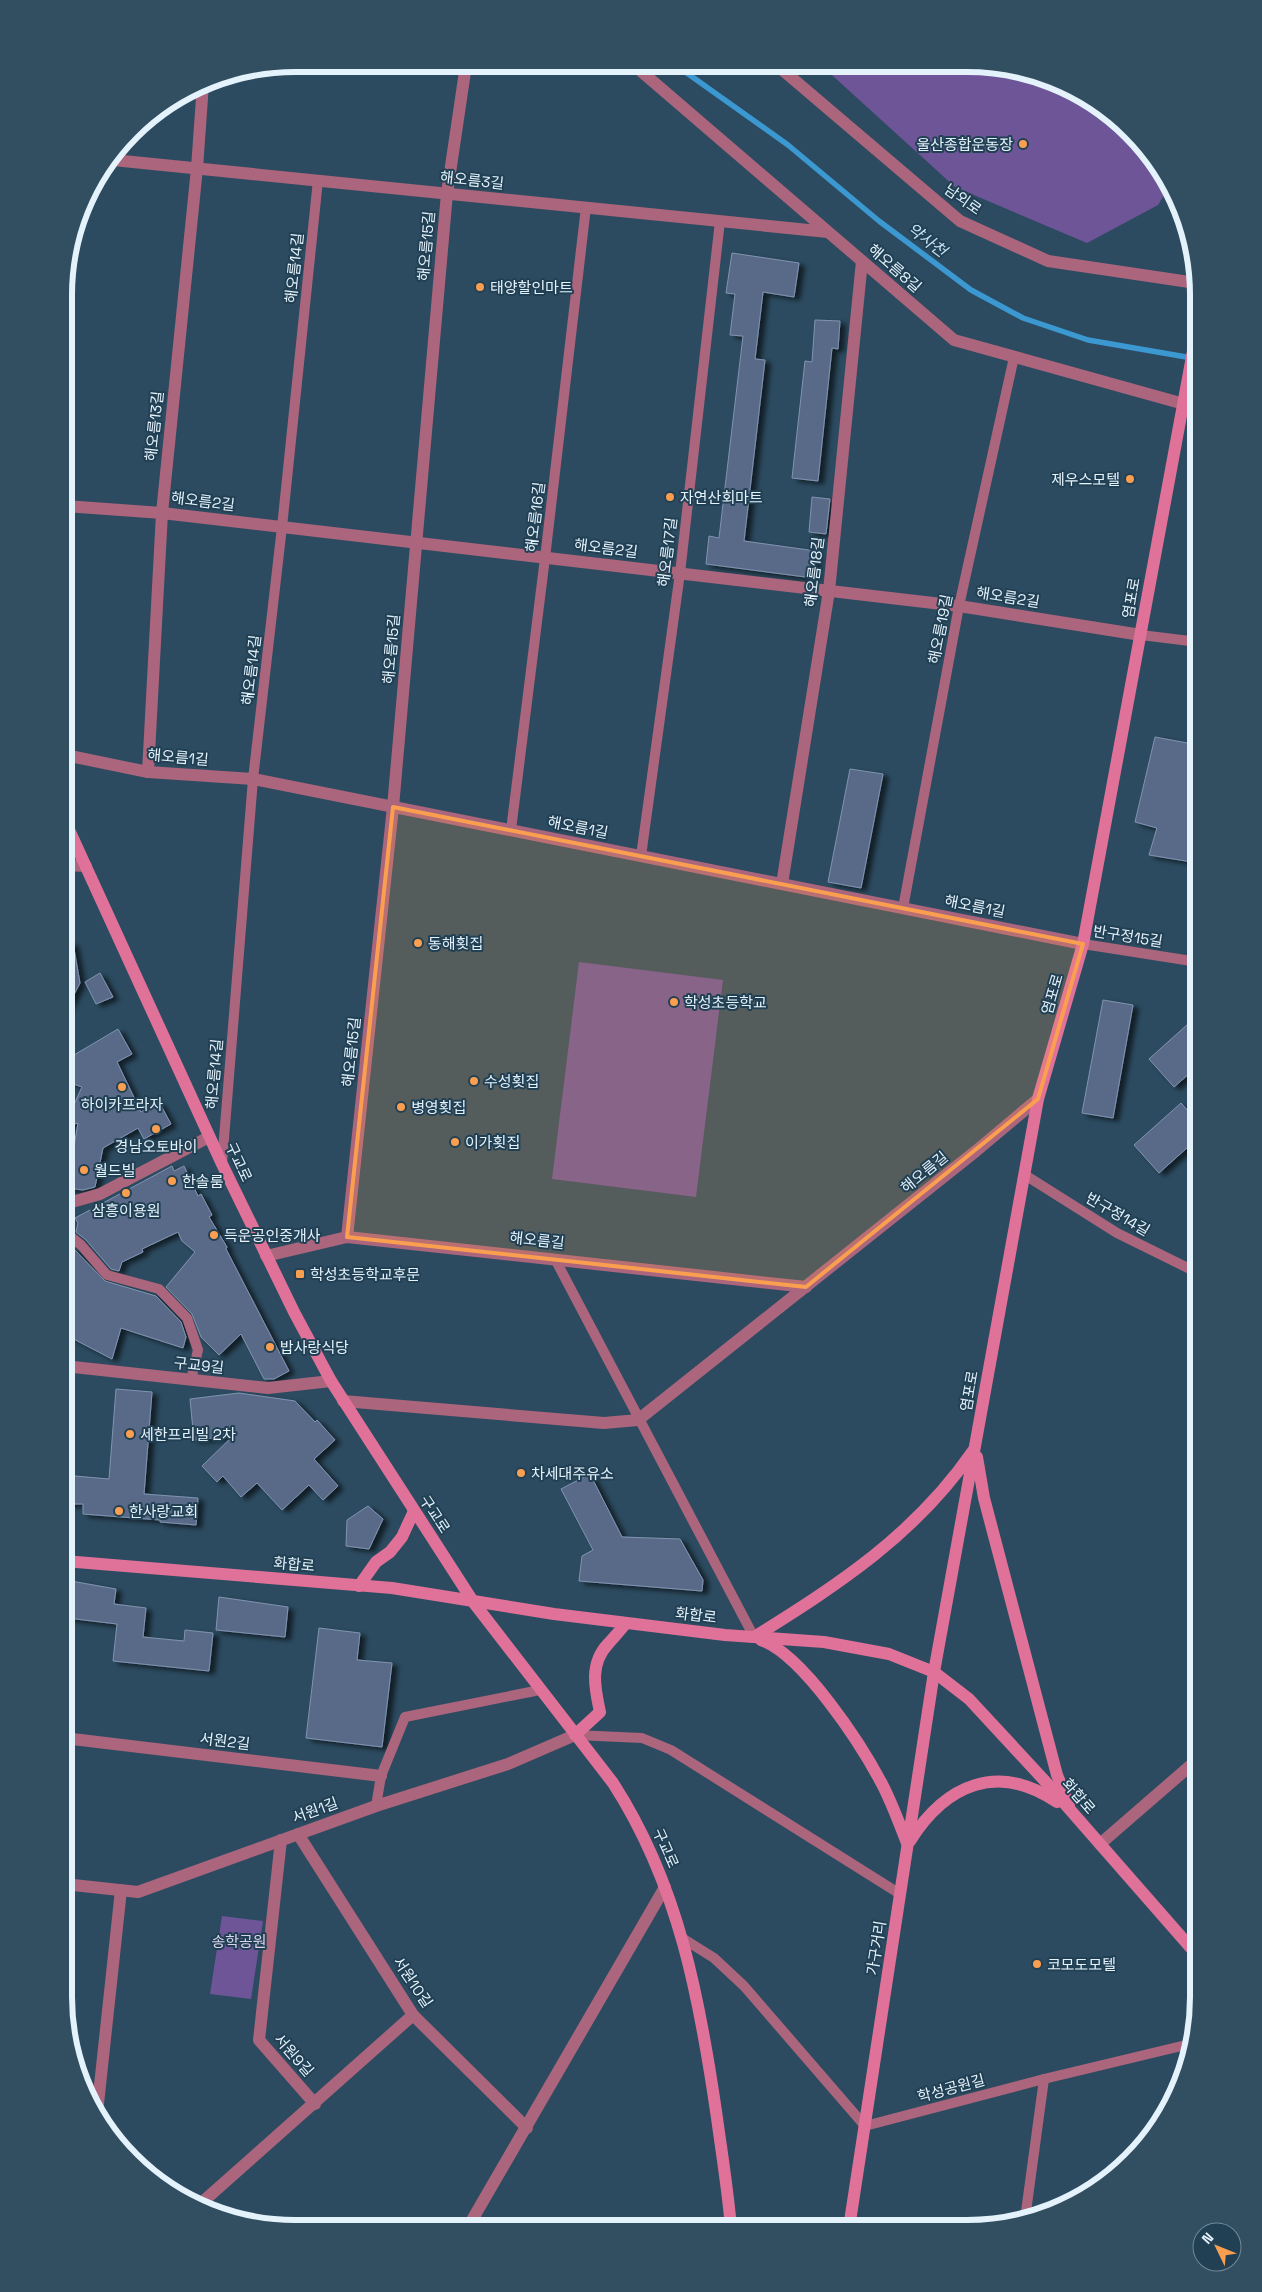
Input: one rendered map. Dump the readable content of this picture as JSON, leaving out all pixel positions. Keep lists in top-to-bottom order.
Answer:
{
  "streets": {
    "main road": [
      "염포로",
      "구교로",
      "화합로",
      "가구거리"
    ],
    "street": [
      "해오름3길",
      "남외로",
      "해오름15길",
      "해오름8길",
      "해오름13길",
      "해오름2길",
      "해오름18길",
      "해오름1길",
      "해오름길",
      "구교9길",
      "서원2길",
      "서원1길",
      "서원10길",
      "서원9길"
    ],
    "lane": [
      "해오름14길",
      "해오름16길",
      "해오름17길",
      "해오름19길",
      "반구정15길",
      "반구정14길",
      "학성공원길"
    ]
  },
  "crossings": [
    ["해오름3길", "해오름15길"],
    ["해오름3길", "해오름14길"],
    ["해오름3길", "해오름8길"],
    ["해오름3길", "해오름13길"],
    ["해오름3길", "해오름16길"],
    ["해오름3길", "해오름17길"],
    ["해오름15길", "해오름2길"],
    ["해오름15길", "해오름1길"],
    ["해오름15길", "해오름길"],
    ["해오름14길", "해오름2길"],
    ["해오름14길", "해오름1길"],
    ["해오름14길", "구교로"],
    ["해오름8길", "해오름18길"],
    ["해오름8길", "염포로"],
    ["해오름8길", "해오름19길"],
    ["해오름13길", "해오름2길"],
    ["해오름13길", "해오름1길"],
    ["해오름2길", "해오름16길"],
    ["해오름2길", "해오름17길"],
    ["해오름2길", "해오름18길"],
    ["해오름2길", "염포로"],
    ["해오름2길", "해오름19길"],
    ["해오름16길", "해오름1길"],
    ["해오름17길", "해오름1길"],
    ["해오름18길", "해오름1길"],
    ["염포로", "해오름1길"],
    ["염포로", "반구정15길"],
    ["염포로", "해오름길"],
    ["염포로", "반구정14길"],
    ["염포로", "화합로"],
    ["염포로", "가구거리"],
    ["해오름19길", "해오름1길"],
    ["해오름1길", "반구정15길"],
    ["구교로", "해오름길"],
    ["구교로", "구교9길"],
    ["구교로", "화합로"],
    ["구교로", "서원1길"],
    ["화합로", "가구거리"],
    ["서원1길", "서원10길"],
    ["서원1길", "서원9길"],
    ["가구거리", "학성공원길"]
  ],
  "water": ["약사천"],
  "parks": ["송학공원"],
  "places": {
    "other": [
      "울산종합운동장",
      "태양할인마트",
      "제우스모텔",
      "자연산회마트",
      "동해횟집",
      "학성초등학교",
      "수성횟집",
      "하이카프라자",
      "병영횟집",
      "경남오토바이",
      "이가횟집",
      "월드빌",
      "한솔룸",
      "삼흥이용원",
      "득운공인중개사",
      "밥사랑식당",
      "세한프리빌 2차",
      "차세대주유소",
      "한사랑교회",
      "코모도모텔"
    ],
    "transit": ["학성초등학교후문"]
  },
  "north": "top left"
}
